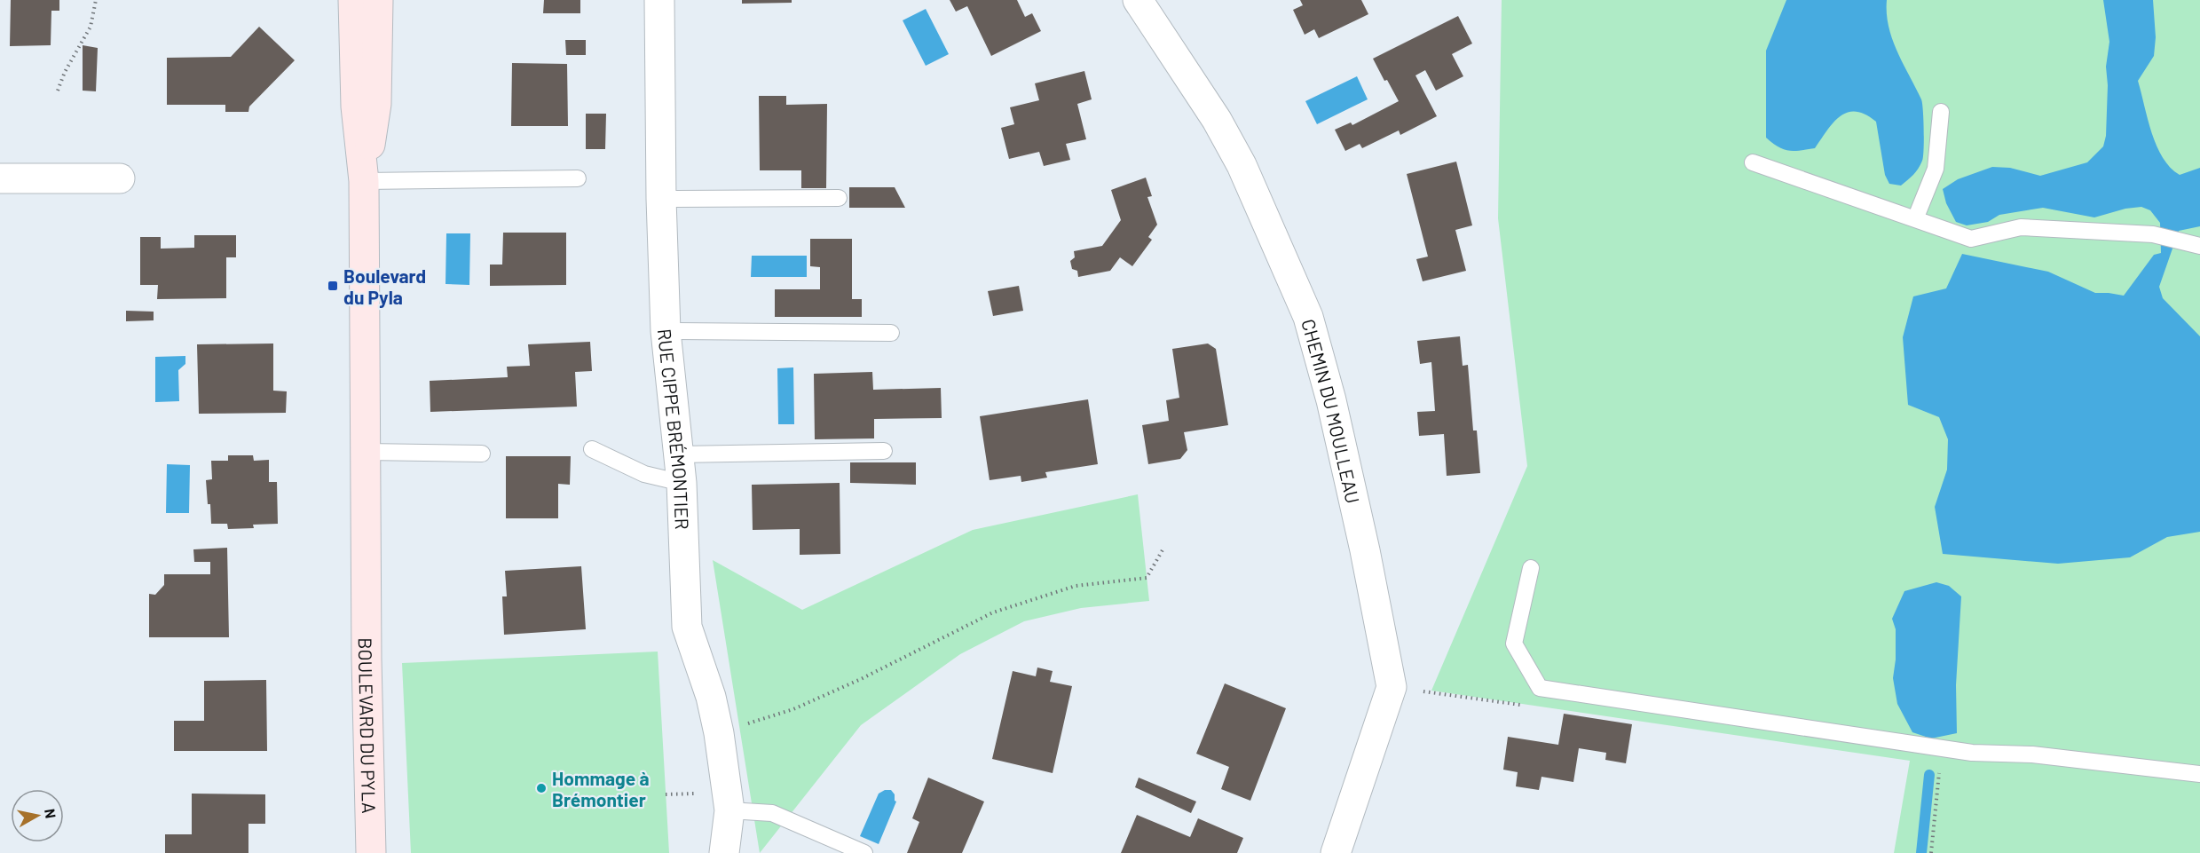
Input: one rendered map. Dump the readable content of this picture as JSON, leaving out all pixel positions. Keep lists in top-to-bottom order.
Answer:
{
  "streets": {
    "main road": ["BOULEVARD DU PYLA"],
    "street": ["CHEMIN DU MOULLEAU", "RUE CIPPE BRÉMONTIER"]
  },
  "places": {
    "transit": ["Boulevard du Pyla"],
    "other": ["Hommage à Brémontier"]
  },
  "north": "right"
}
